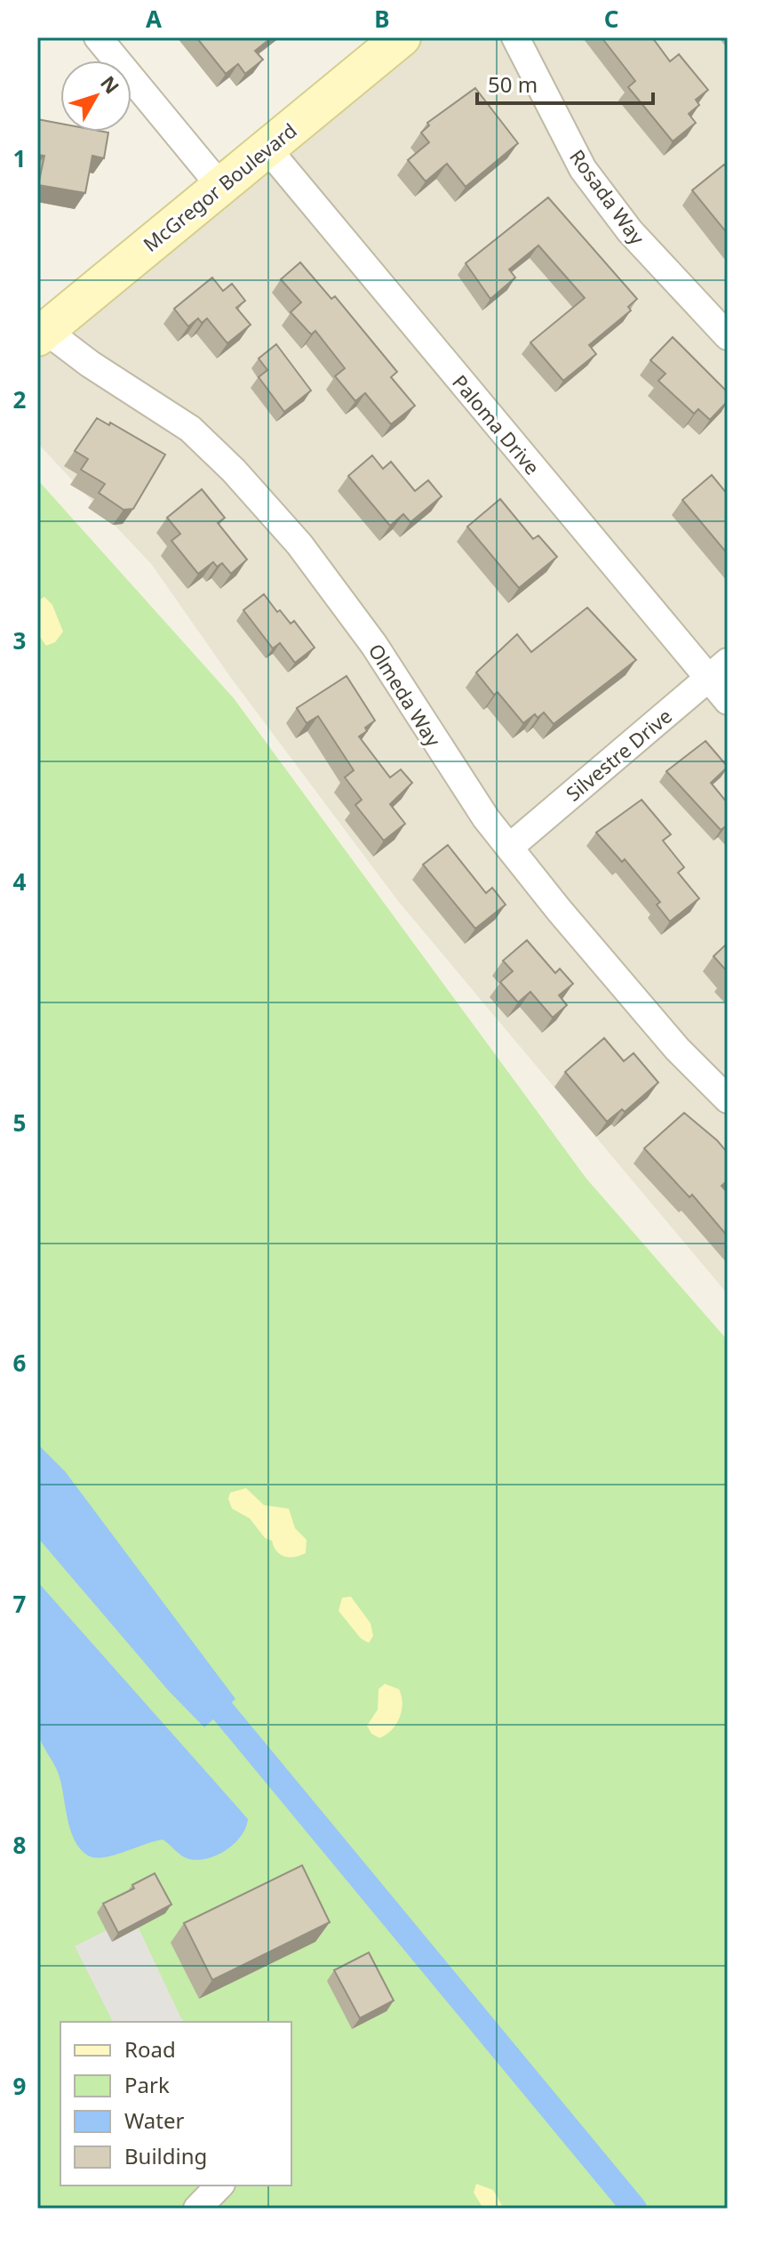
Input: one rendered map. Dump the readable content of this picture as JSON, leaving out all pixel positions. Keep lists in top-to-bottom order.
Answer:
{
  "streets": {
    "main road": ["McGregor Boulevard"],
    "street": [
      "Rosada Way",
      "Paloma Drive",
      "Olmeda Way",
      "Silvestre Drive"
    ]
  },
  "crossings": [
    ["McGregor Boulevard", "Paloma Drive"],
    ["McGregor Boulevard", "Olmeda Way"],
    ["Paloma Drive", "Silvestre Drive"],
    ["Olmeda Way", "Silvestre Drive"]
  ],
  "legend": [
    "Road",
    "Park",
    "Water",
    "Building"
  ],
  "scale_bar": "50 m",
  "north": "top right",
  "grid": {
    "columns": ["A", "B", "C"],
    "rows": [
      "1",
      "2",
      "3",
      "4",
      "5",
      "6",
      "7",
      "8",
      "9"
    ]
  }
}
